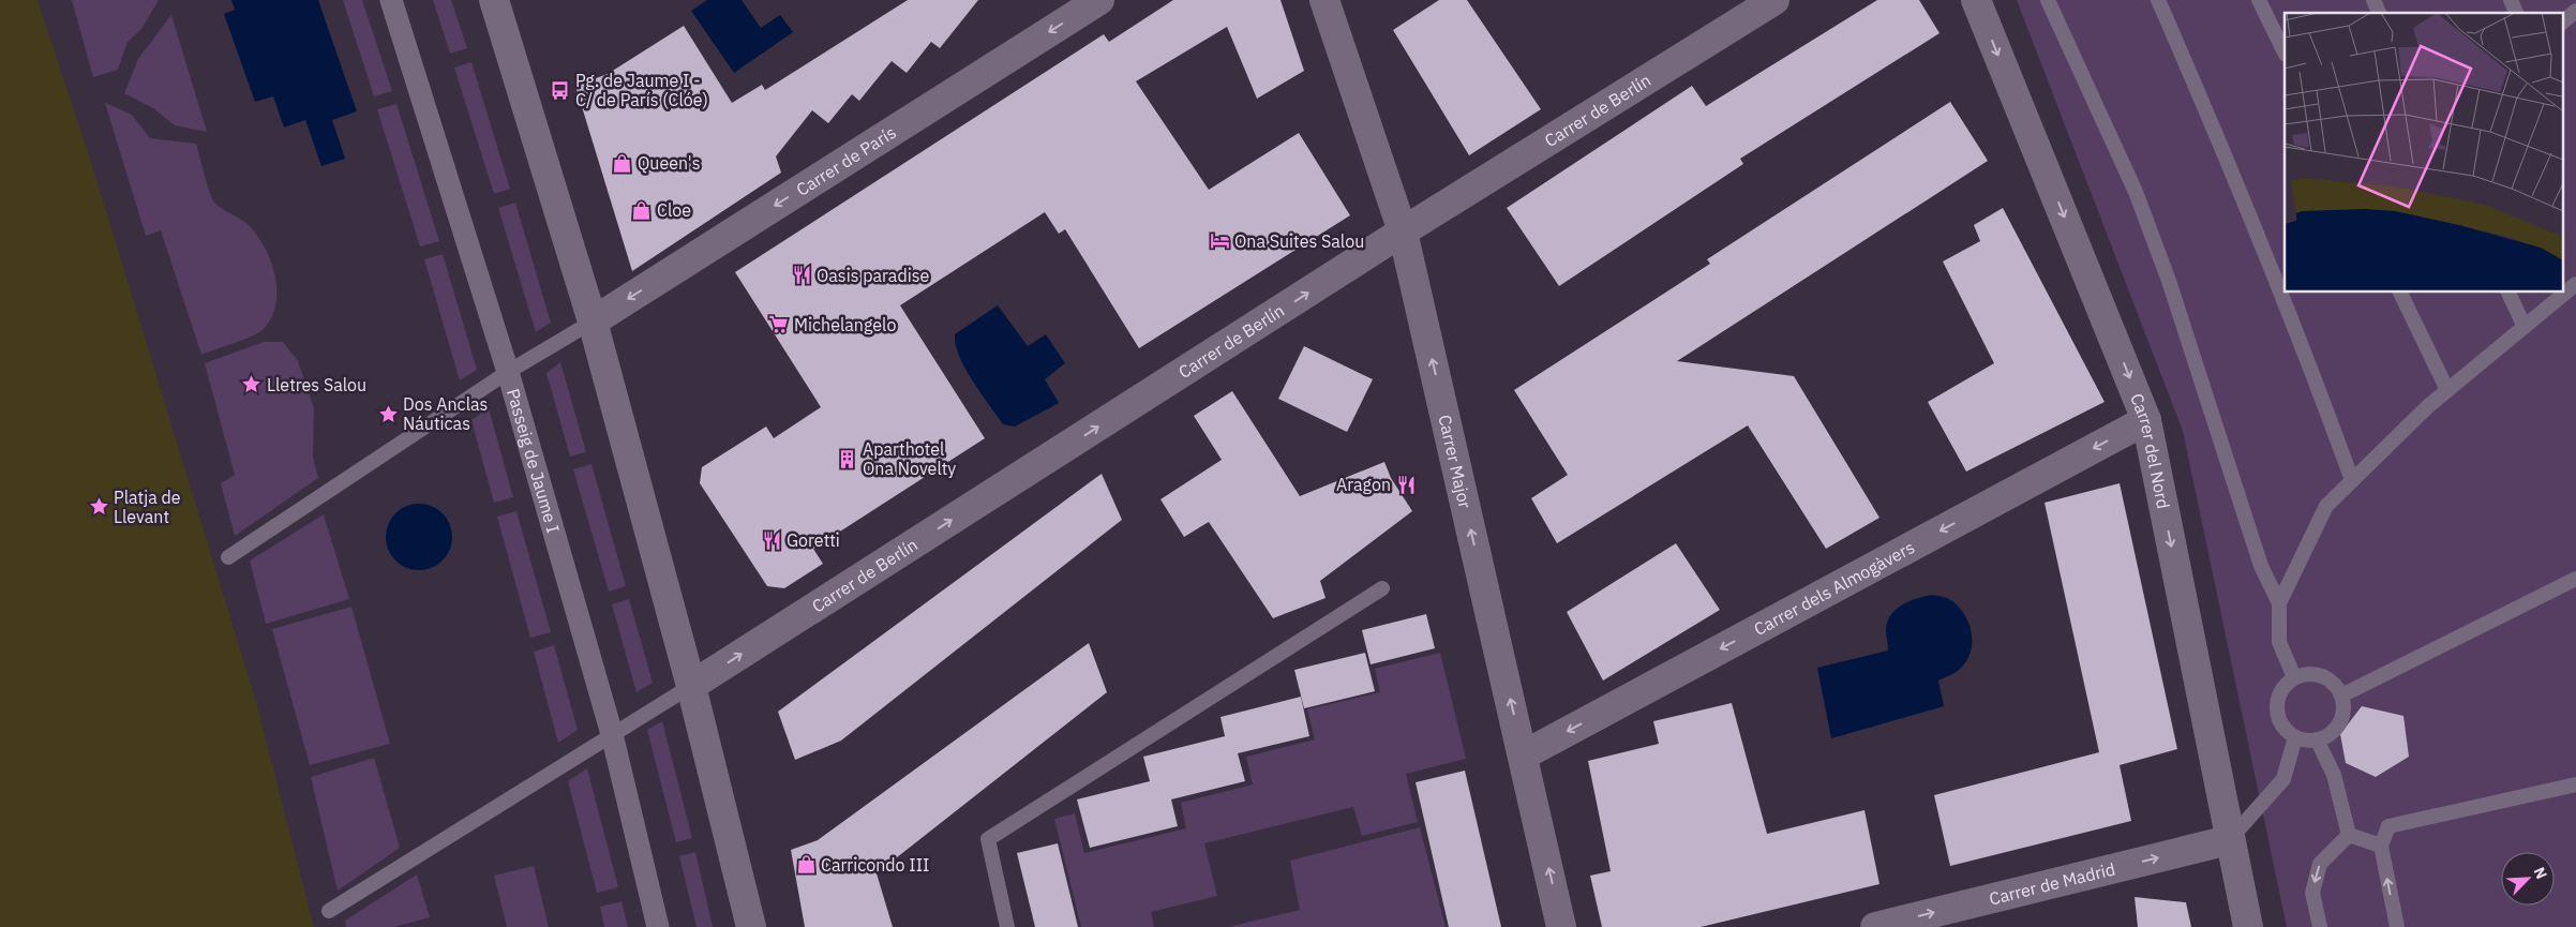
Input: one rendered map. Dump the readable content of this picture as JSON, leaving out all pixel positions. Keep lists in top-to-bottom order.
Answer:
{
  "streets": {
    "street": [
      "Carrer de Berlín",
      "Carrer de París",
      "Carrer del Nord",
      "Carrer Major",
      "Passeig de Jaume I",
      "Carrer dels Almogàvers",
      "Carrer de Madrid"
    ]
  },
  "crossings": [
    ["Carrer de Berlín", "Carrer Major"],
    ["Carrer del Nord", "Carrer dels Almogàvers"],
    ["Carrer del Nord", "Carrer de Madrid"],
    ["Carrer Major", "Carrer dels Almogàvers"]
  ],
  "one_way": [
    "Carrer de Berlín",
    "Carrer de París",
    "Carrer del Nord",
    "Carrer Major",
    "Carrer dels Almogàvers",
    "Carrer de Madrid"
  ],
  "places": {
    "bus stop": ["Pg. de Jaume I - C/ de París (Clóe)"],
    "shop": ["Queen's", "Cloe", "Carricondo III"],
    "hotel": ["Ona Suites Salou"],
    "restaurant": ["Oasis paradise", "Aragon", "Goretti"],
    "supermarket": ["Michelangelo"],
    "place": ["Lletres Salou", "Dos Anclas Náuticas", "Platja de Llevant"],
    "building": ["Aparthotel Ona Novelty"]
  },
  "north": "top right"
}
